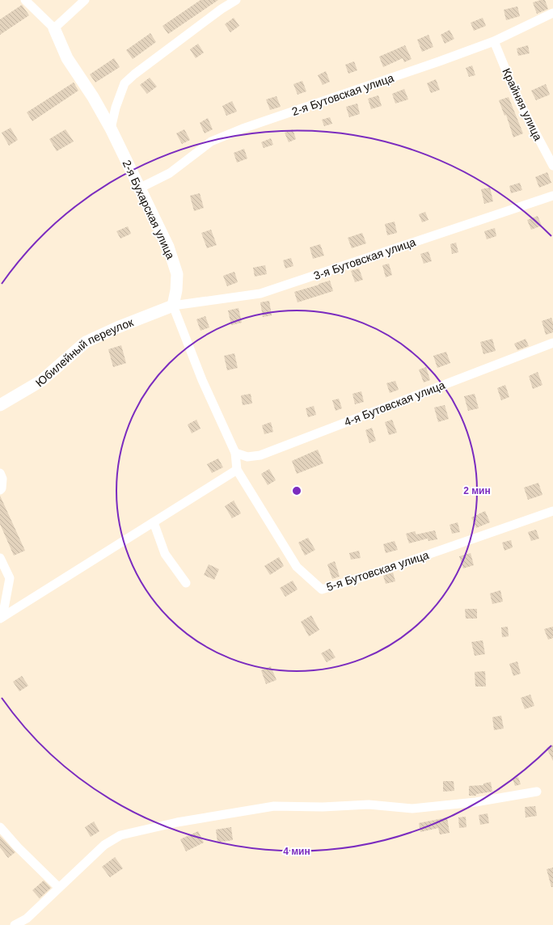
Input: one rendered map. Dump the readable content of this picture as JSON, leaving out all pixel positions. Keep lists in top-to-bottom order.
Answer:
{
  "streets": {
    "street": [
      "2-я Бутовская улица",
      "Крайняя улица",
      "2-я Бухарская улица",
      "3-я Бутовская улица",
      "Юбилейный переулок",
      "4-я Бутовская улица",
      "5-я Бутовская улица"
    ]
  },
  "crossings": [
    ["2-я Бутовская улица", "Крайняя улица"],
    ["2-я Бутовская улица", "2-я Бухарская улица"],
    ["2-я Бухарская улица", "3-я Бутовская улица"],
    ["2-я Бухарская улица", "Юбилейный переулок"],
    ["3-я Бутовская улица", "Юбилейный переулок"],
    ["4-я Бутовская улица", "5-я Бутовская улица"]
  ],
  "rings": ["2 мин", "4 мин"]
}
